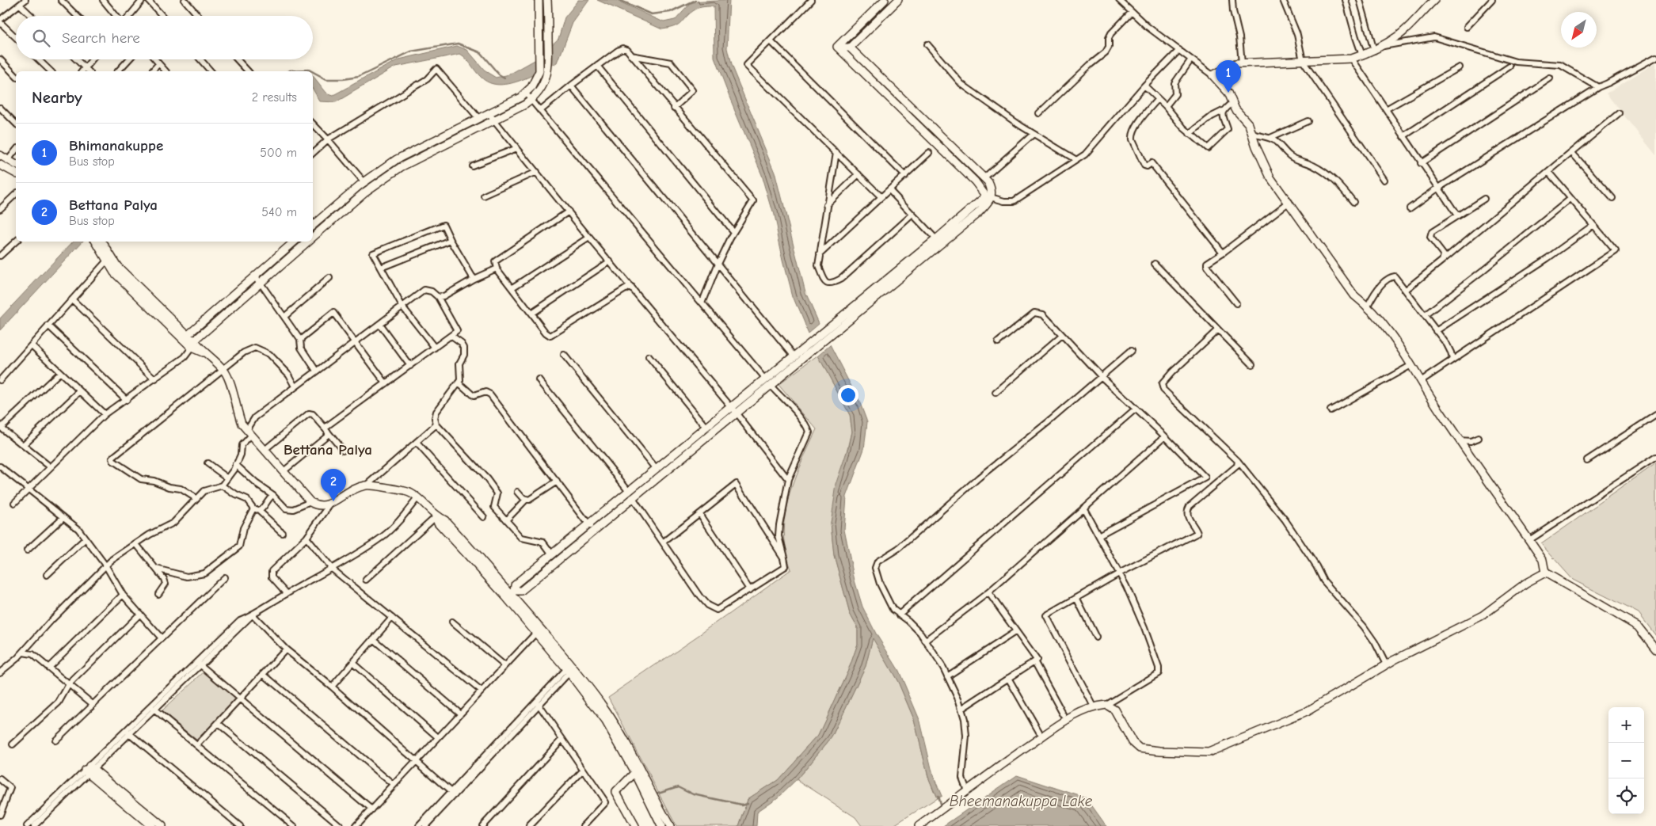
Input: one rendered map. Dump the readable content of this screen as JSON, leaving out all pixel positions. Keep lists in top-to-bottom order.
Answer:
{
  "districts": ["Bettana Palya"],
  "water": ["Bheemanakuppa Lake"],
  "north": "bottom left",
  "page": {
    "search": "Search here",
    "pins": ["1", "2"],
    "heading": ["Nearby", "2 results"],
    "list": [
      {
        "mark": "1",
        "name": "Bhimanakuppe",
        "note": "Bus stop",
        "value": "500 m"
      },
      {
        "mark": "2",
        "name": "Bettana Palya",
        "note": "Bus stop",
        "value": "540 m"
      }
    ],
    "map_buttons": ["+", "−"]
  }
}
